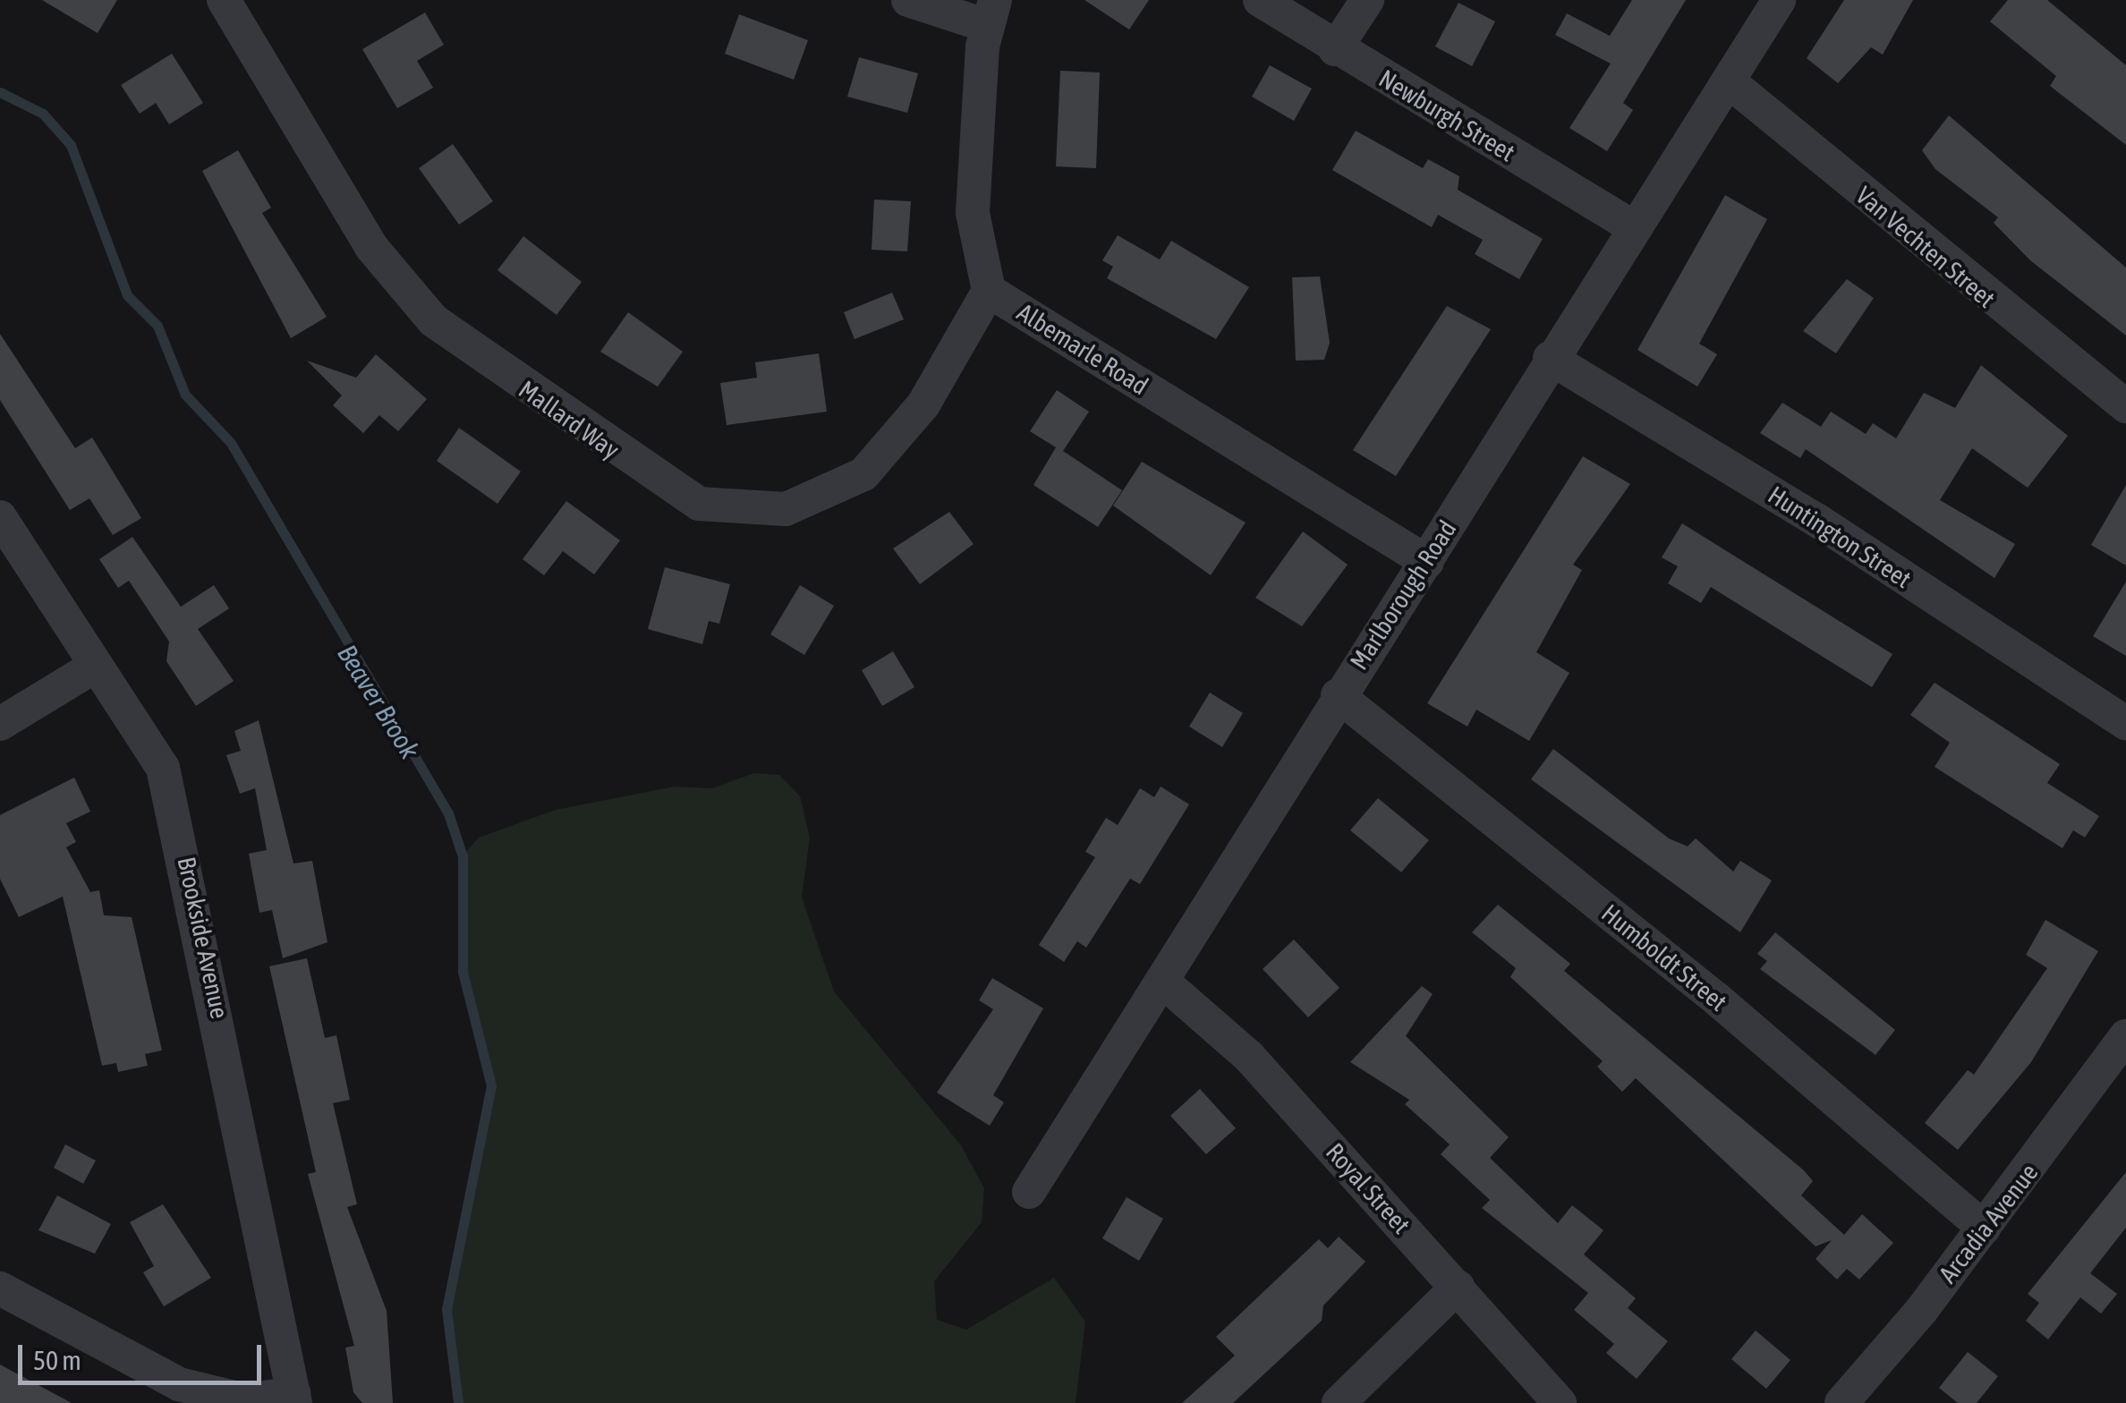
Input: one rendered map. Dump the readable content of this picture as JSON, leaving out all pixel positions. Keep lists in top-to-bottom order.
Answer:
{
  "streets": {
    "street": [
      "Newburgh Street",
      "Van Vechten Street",
      "Albemarle Road",
      "Mallard Way",
      "Huntington Street",
      "Marlborough Road",
      "Brookside Avenue",
      "Humboldt Street",
      "Royal Street",
      "Arcadia Avenue"
    ]
  },
  "crossings": [
    ["Newburgh Street", "Marlborough Road"],
    ["Van Vechten Street", "Marlborough Road"],
    ["Albemarle Road", "Mallard Way"],
    ["Albemarle Road", "Marlborough Road"],
    ["Huntington Street", "Marlborough Road"],
    ["Marlborough Road", "Humboldt Street"],
    ["Marlborough Road", "Royal Street"],
    ["Humboldt Street", "Arcadia Avenue"]
  ],
  "water": ["Beaver Brook"],
  "scale_bar": "50 m"
}
